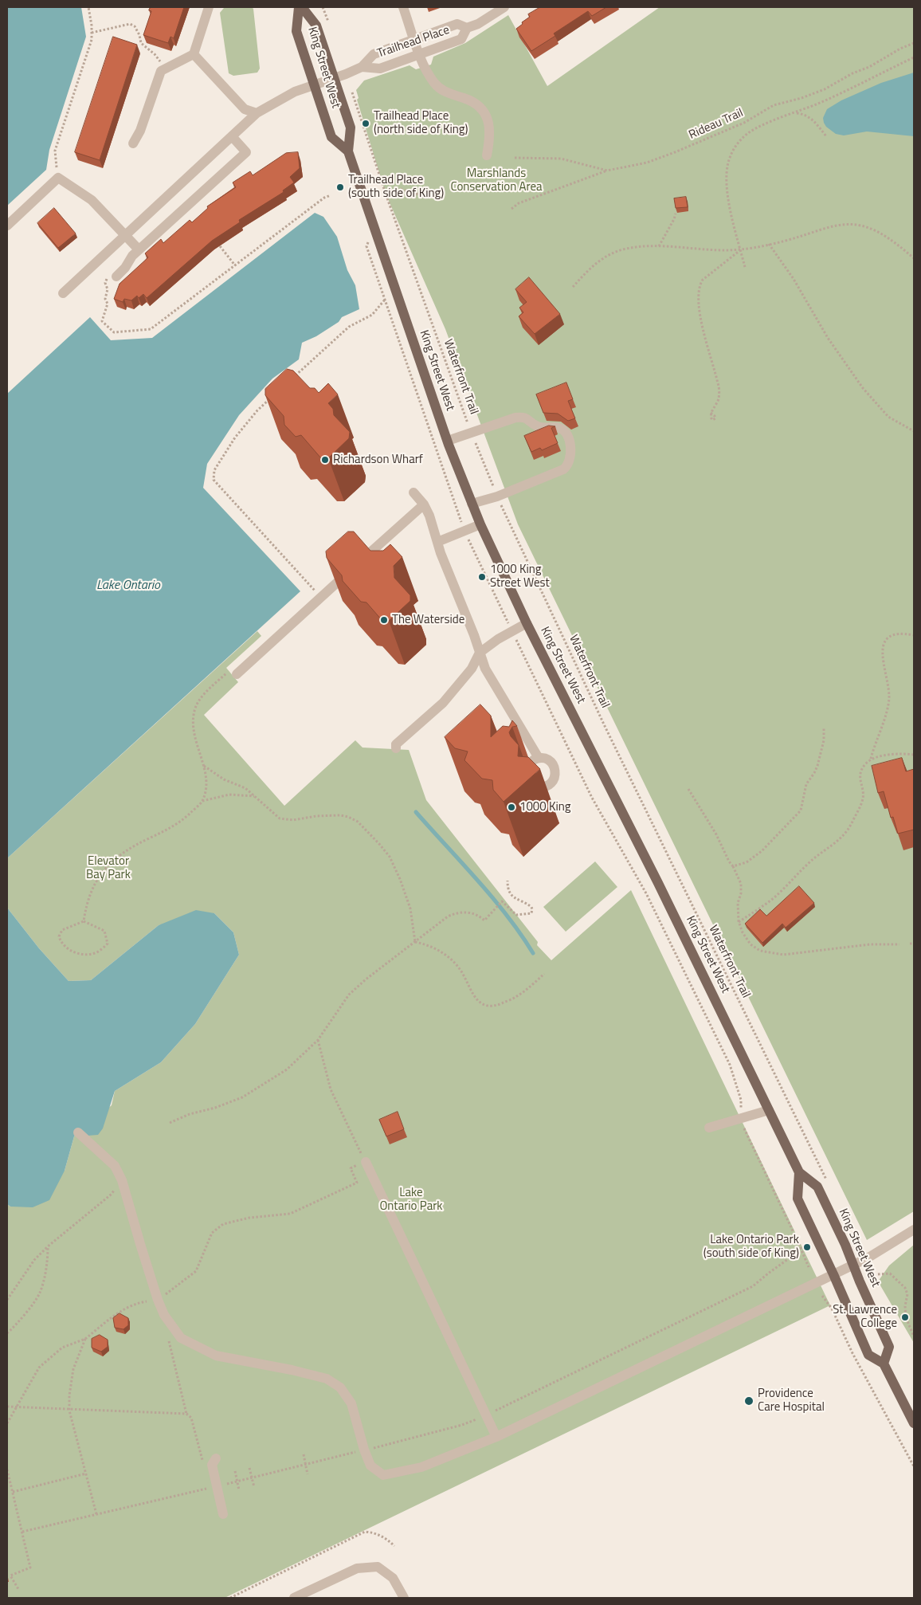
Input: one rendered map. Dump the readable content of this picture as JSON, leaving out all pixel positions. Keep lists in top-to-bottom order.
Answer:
{
  "streets": {
    "main road": ["King Street West"],
    "street": ["Trailhead Place"],
    "path": ["Rideau Trail", "Waterfront Trail"]
  },
  "crossings": [
    ["Trailhead Place", "King Street West"]
  ],
  "water": ["Lake Ontario"],
  "parks": ["Marshlands Conservation Area", "Elevator Bay Park", "Lake Ontario Park"],
  "places": [
    "Trailhead Place (north side of King)",
    "Trailhead Place (south side of King)",
    "Richardson Wharf",
    "1000 King Street West",
    "The Waterside",
    "1000 King",
    "Lake Ontario Park (south side of King)",
    "St. Lawrence College",
    "Providence Care Hospital"
  ]
}
